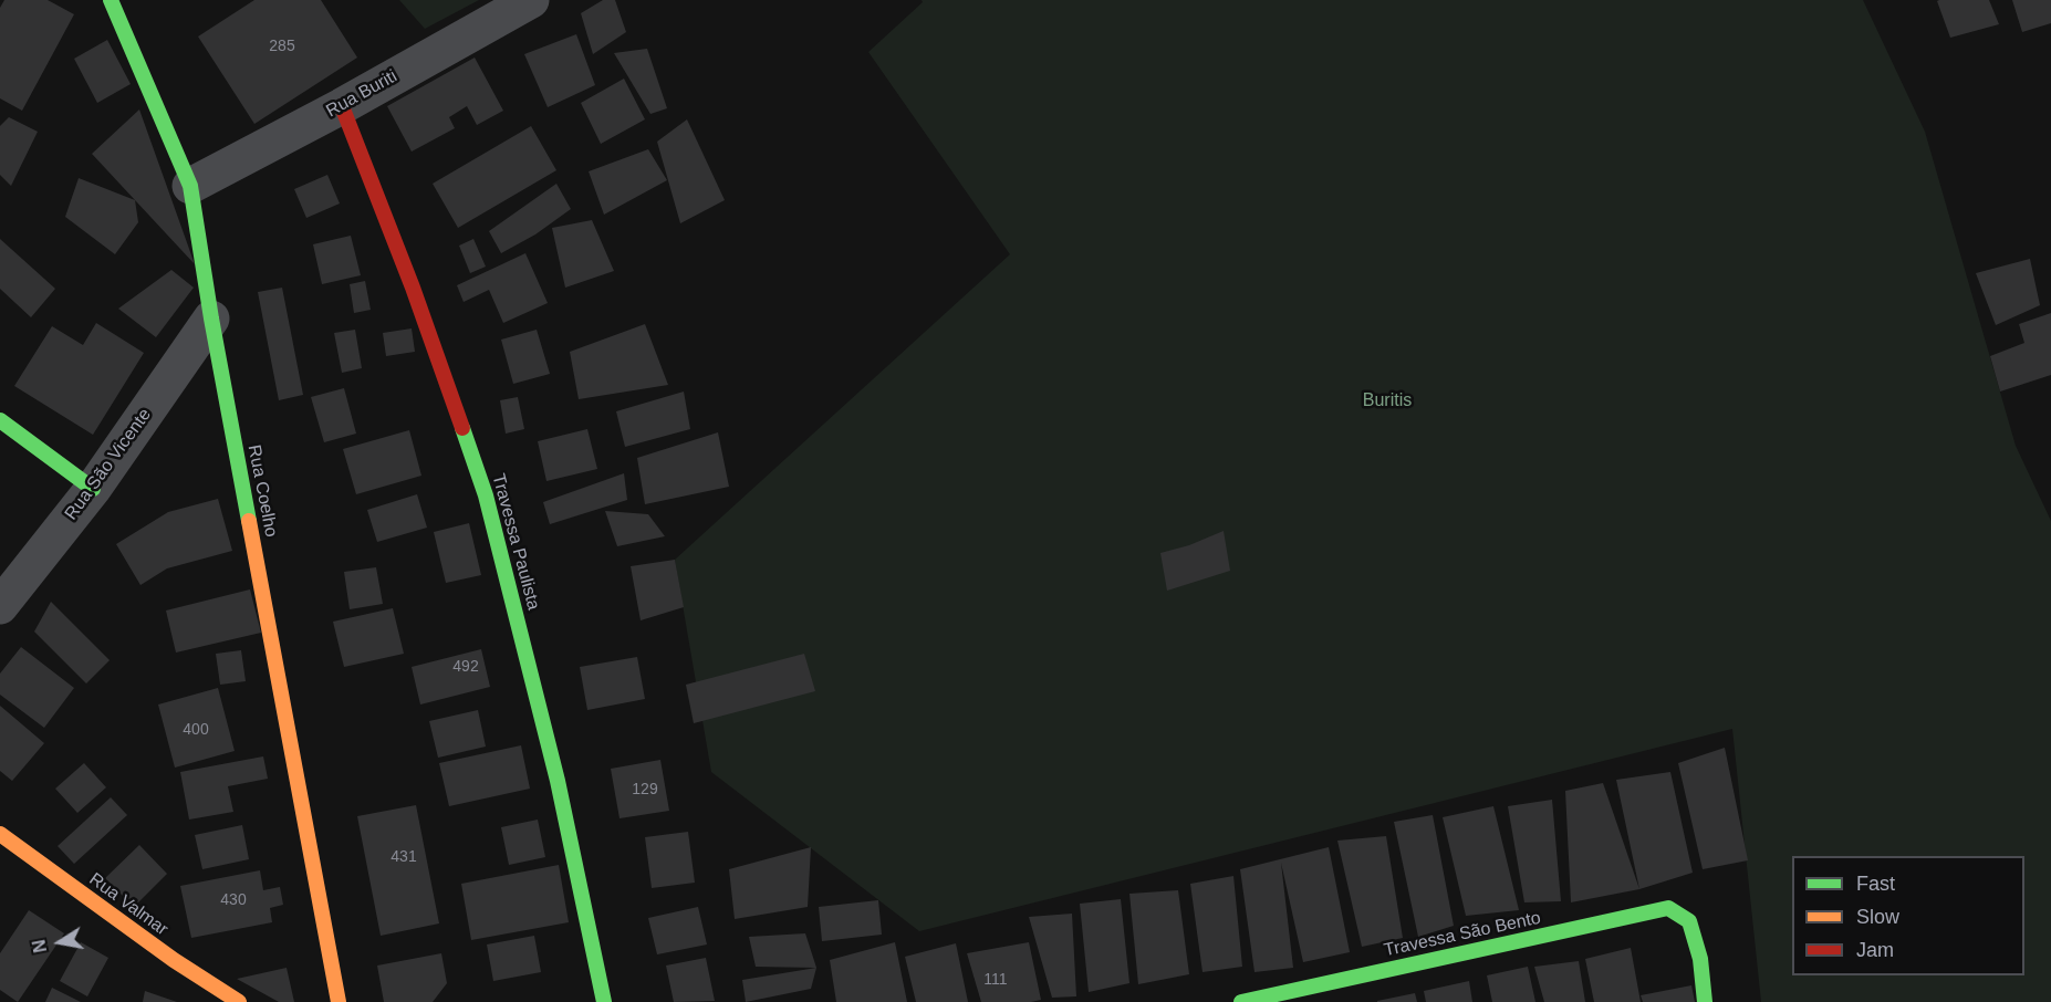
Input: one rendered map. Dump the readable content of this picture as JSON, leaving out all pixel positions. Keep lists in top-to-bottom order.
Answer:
{
  "streets": {
    "street": [
      "Rua Buriti",
      "Rua São Vicente",
      "Rua Coelho",
      "Travessa Paulista",
      "Rua Valmar",
      "Travessa São Bento"
    ]
  },
  "crossings": [
    ["Rua Buriti", "Rua Coelho"],
    ["Rua Buriti", "Travessa Paulista"],
    ["Rua São Vicente", "Rua Coelho"]
  ],
  "parks": ["Buritis"],
  "house_numbers": [
    "285",
    "492",
    "400",
    "129",
    "431",
    "430",
    "111"
  ],
  "legend": ["Fast", "Slow", "Jam"],
  "north": "left"
}
